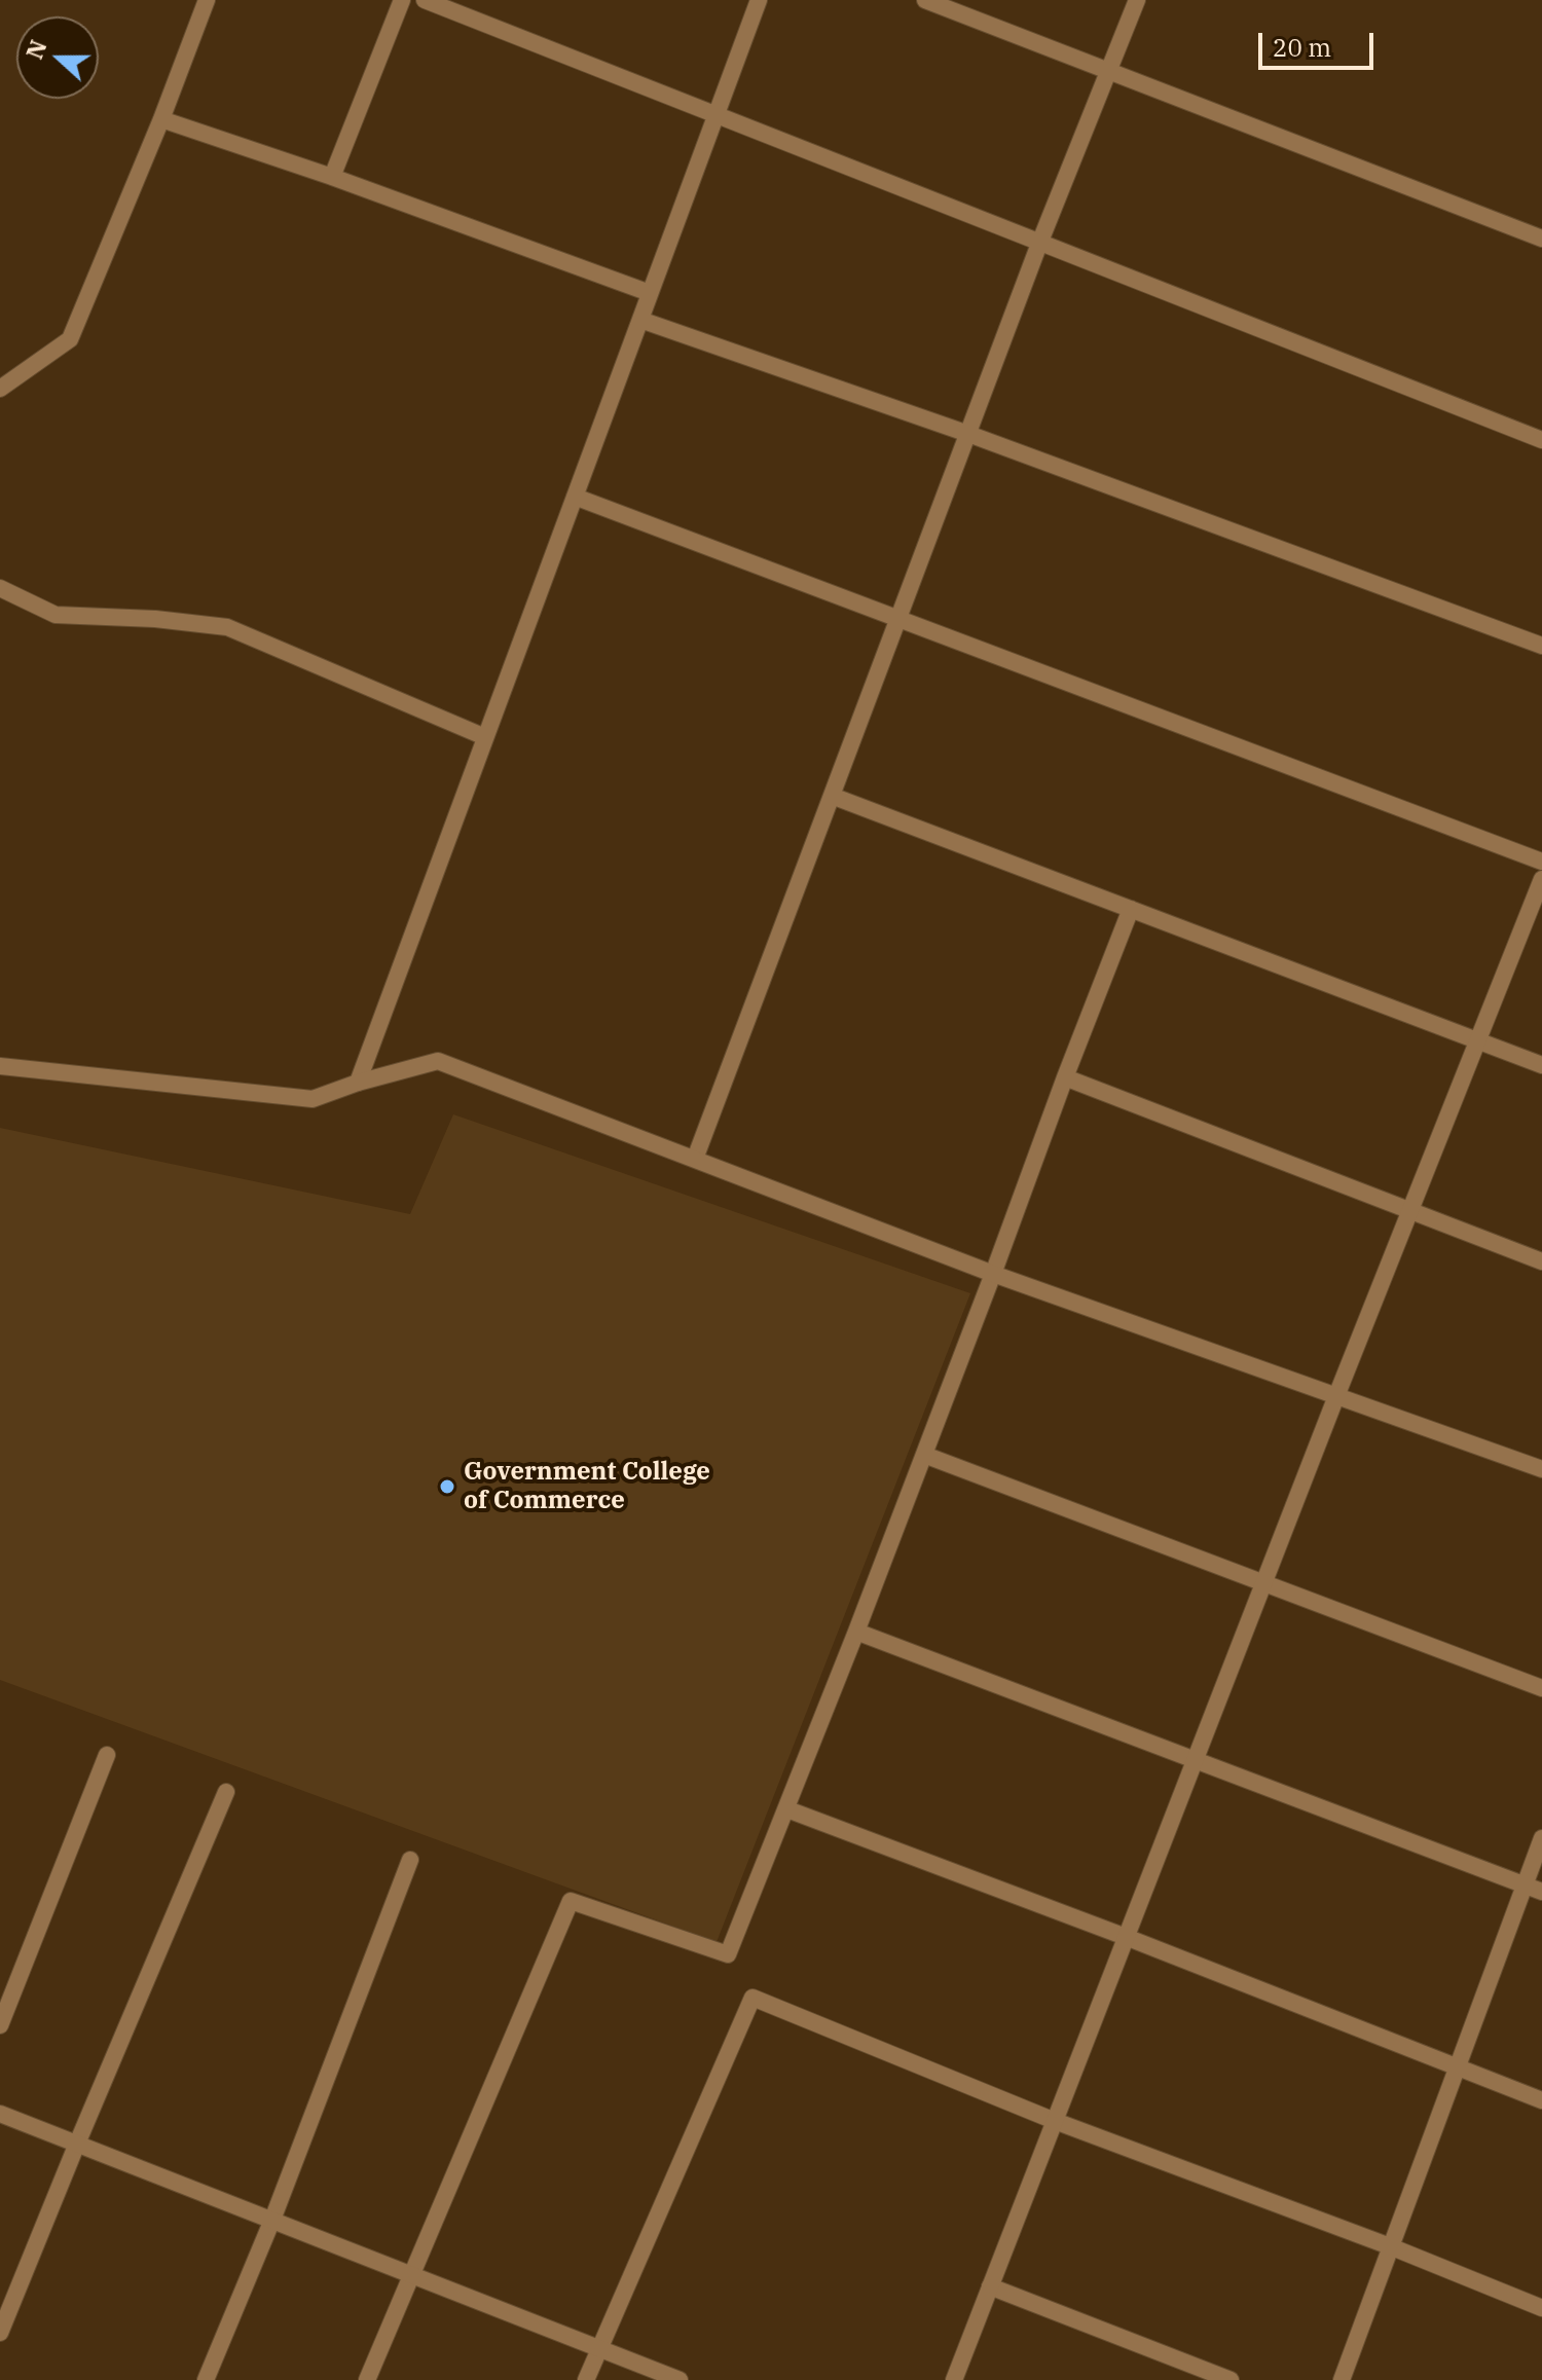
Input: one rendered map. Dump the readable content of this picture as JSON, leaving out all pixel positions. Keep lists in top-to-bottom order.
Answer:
{
  "places": ["Government College of Commerce"],
  "scale_bar": "20 m",
  "north": "left"
}
